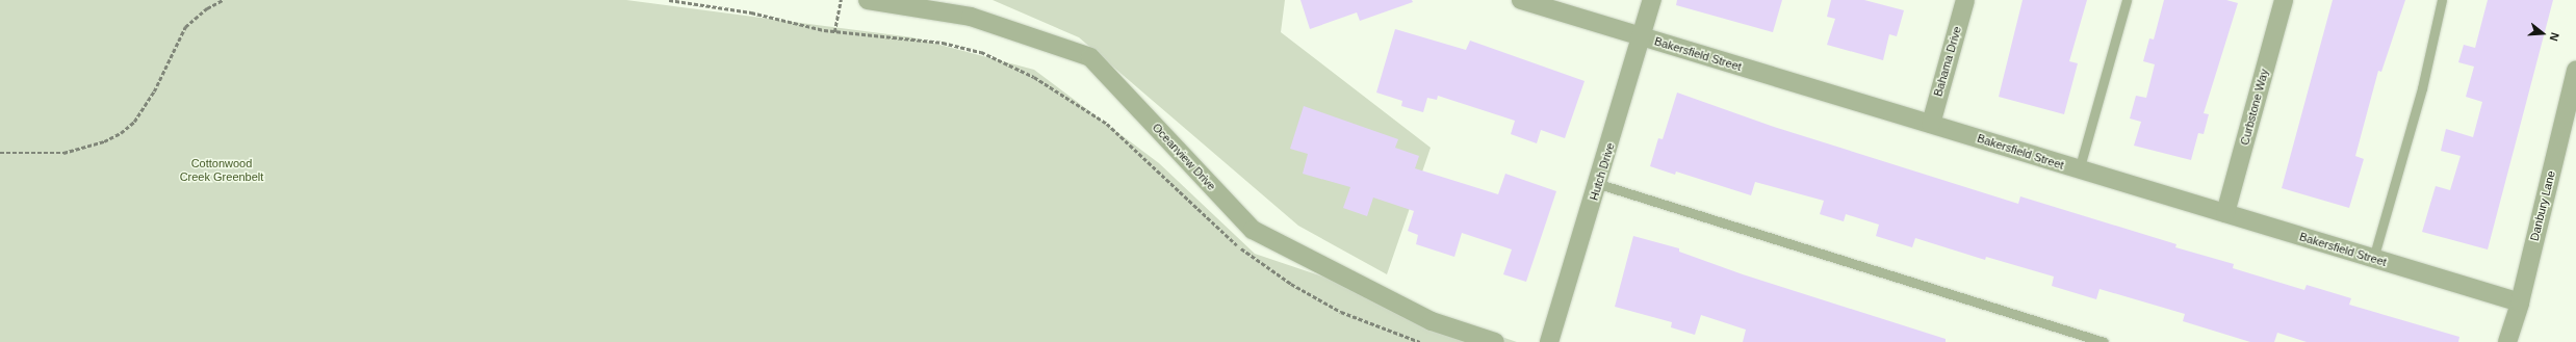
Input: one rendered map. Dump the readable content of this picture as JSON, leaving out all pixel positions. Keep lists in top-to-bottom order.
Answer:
{
  "streets": {
    "street": [
      "Bakersfield Street",
      "Bahama Drive",
      "Curbstone Way",
      "Oceanview Drive",
      "Hutch Drive",
      "Danbury Lane"
    ]
  },
  "crossings": [
    ["Bakersfield Street", "Bahama Drive"],
    ["Bakersfield Street", "Curbstone Way"],
    ["Bakersfield Street", "Hutch Drive"],
    ["Bakersfield Street", "Danbury Lane"]
  ],
  "parks": ["Cottonwood Creek Greenbelt"],
  "north": "right"
}
